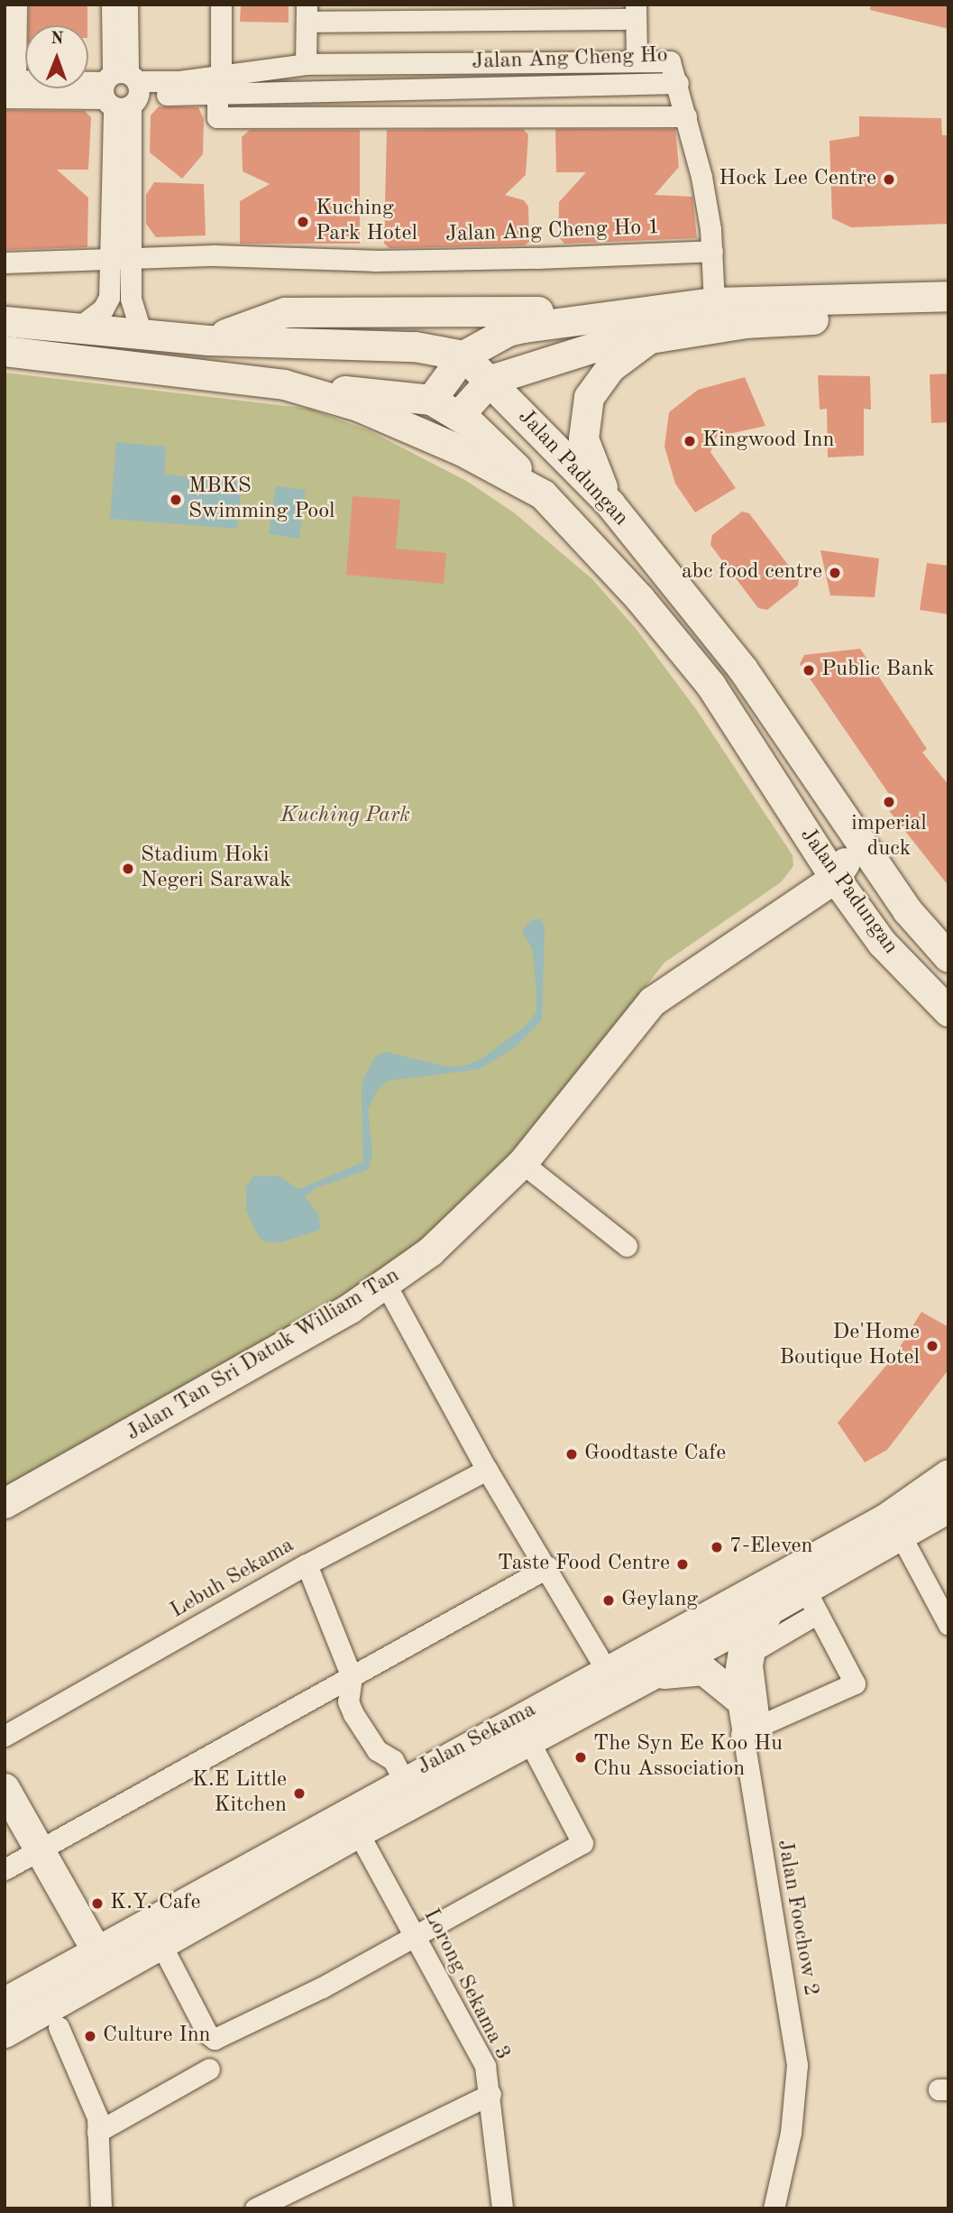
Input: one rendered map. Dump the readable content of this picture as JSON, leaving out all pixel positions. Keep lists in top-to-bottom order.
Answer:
{
  "streets": {
    "main road": ["Jalan Padungan", "Jalan Tan Sri Datuk William Tan", "Jalan Sekama"],
    "street": [
      "Jalan Ang Cheng Ho",
      "Jalan Ang Cheng Ho 1",
      "Lebuh Sekama",
      "Jalan Foochow 2",
      "Lorong Sekama 3"
    ]
  },
  "crossings": [
    ["Jalan Padungan", "Jalan Tan Sri Datuk William Tan"],
    ["Jalan Sekama", "Jalan Foochow 2"],
    ["Jalan Sekama", "Lorong Sekama 3"]
  ],
  "parks": ["Kuching Park"],
  "places": [
    "Hock Lee Centre",
    "Kuching Park Hotel",
    "Kingwood Inn",
    "MBKS Swimming Pool",
    "abc food centre",
    "Public Bank",
    "imperial duck",
    "Stadium Hoki Negeri Sarawak",
    "De'Home Boutique Hotel",
    "Goodtaste Cafe",
    "7-Eleven",
    "Taste Food Centre",
    "Geylang",
    "The Syn Ee Koo Hu Chu Association",
    "K.E Little Kitchen",
    "K.Y. Cafe",
    "Culture Inn"
  ],
  "north": "top"
}
